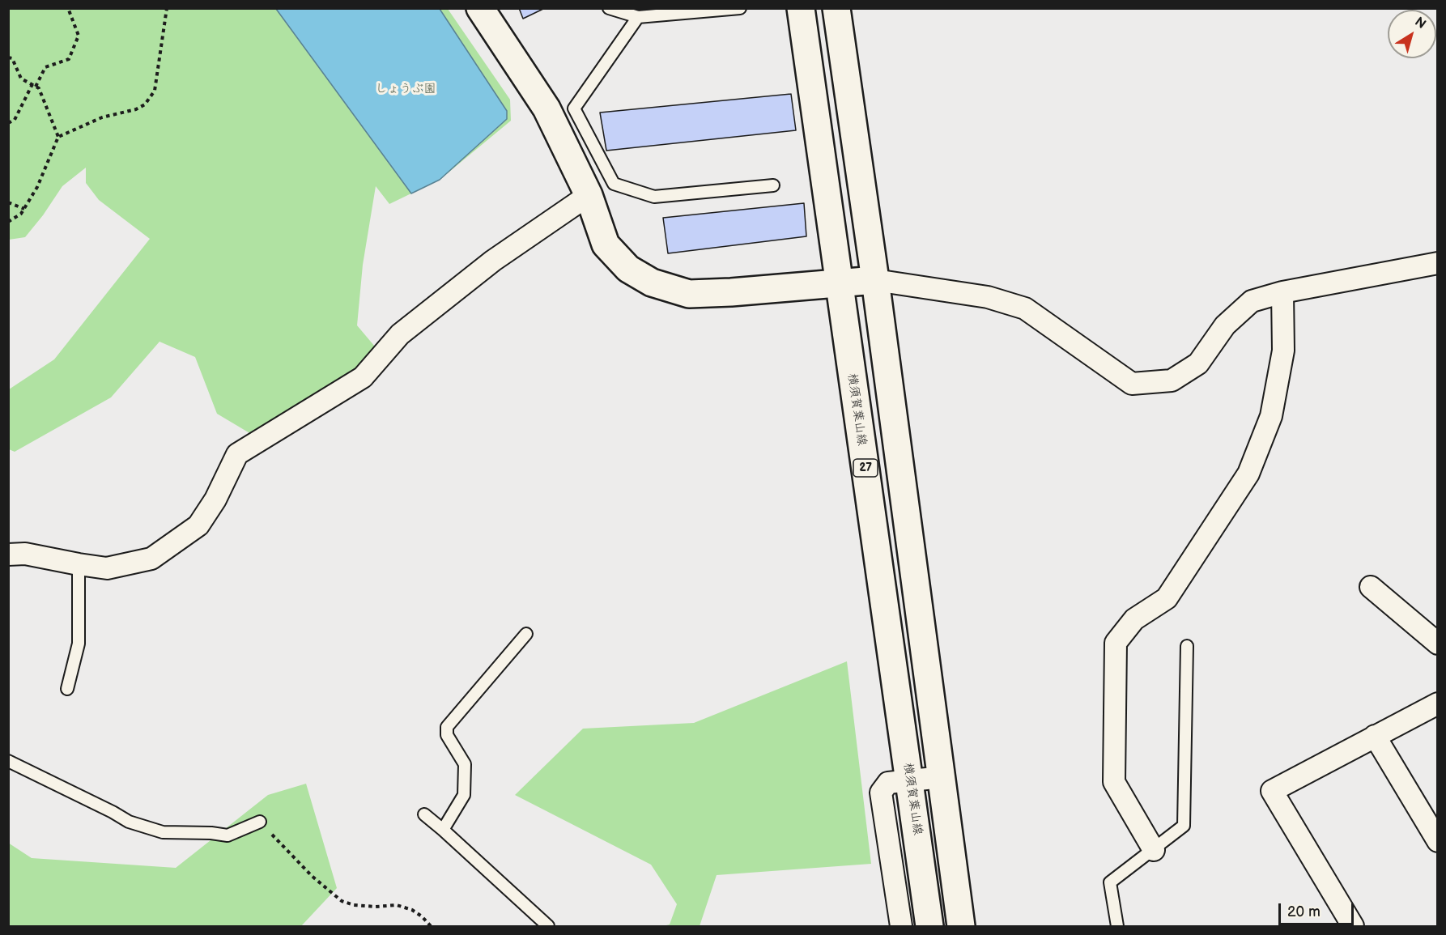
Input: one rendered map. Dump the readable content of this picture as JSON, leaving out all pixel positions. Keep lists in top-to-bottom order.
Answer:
{
  "streets": {
    "main road": ["横須賀葉山線", "27"]
  },
  "parks": ["しょうぶ園"],
  "scale_bar": "20 m",
  "north": "top right"
}
